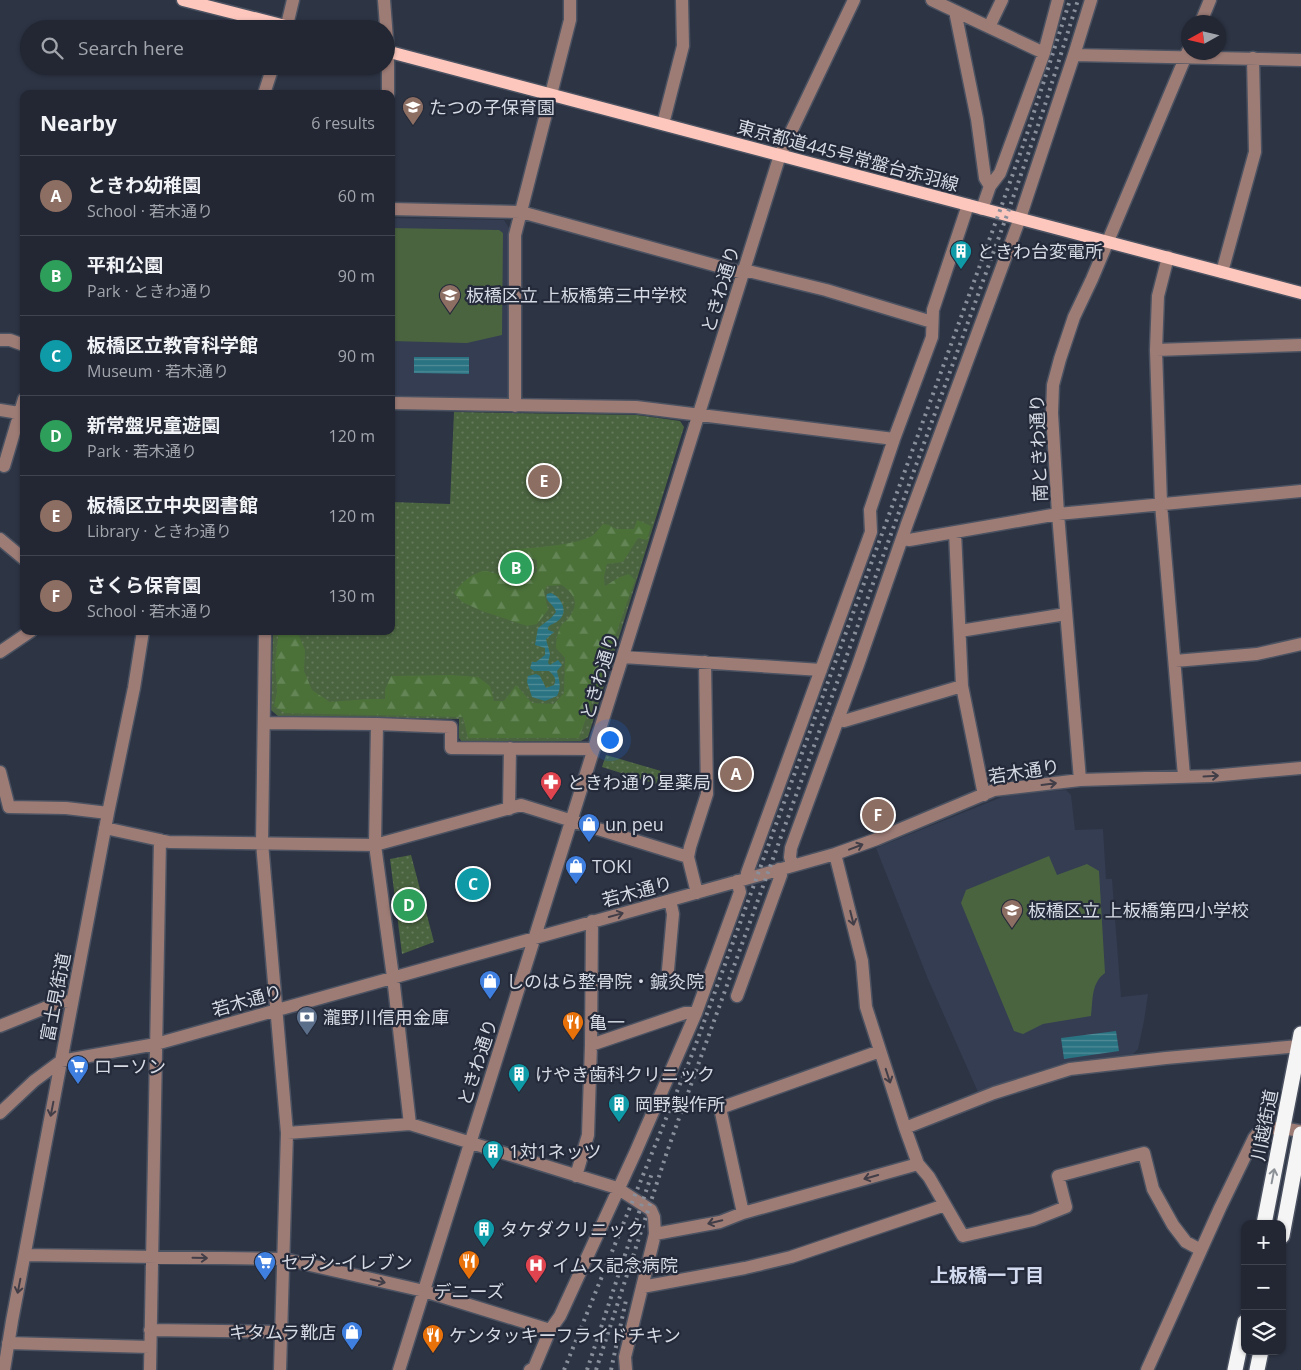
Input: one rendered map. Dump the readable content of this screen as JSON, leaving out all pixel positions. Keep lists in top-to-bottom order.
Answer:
{
  "streets": {
    "highway": ["川越街道"],
    "main road": ["東京都道445号常盤台赤羽線"],
    "street": [
      "ときわ通り",
      "南ときわ通り",
      "若木通り",
      "富士見街道"
    ]
  },
  "crossings": [
    ["東京都道445号常盤台赤羽線", "ときわ通り"],
    ["東京都道445号常盤台赤羽線", "南ときわ通り"],
    ["ときわ通り", "若木通り"],
    ["南ときわ通り", "若木通り"],
    ["若木通り", "富士見街道"]
  ],
  "districts": ["上板橋一丁目"],
  "places": {
    "school or university": ["たつの子保育園", "板橋区立 上板橋第三中学校", "板橋区立 上板橋第四小学校"],
    "building": [
      "ときわ台変電所",
      "けやき歯科クリニック",
      "岡野製作所",
      "1対1ネッツ",
      "タケダクリニック"
    ],
    "pharmacy": ["ときわ通り星薬局"],
    "shop": [
      "un peu",
      "TOKI",
      "しのはら整骨院・鍼灸院",
      "キタムラ靴店"
    ],
    "bank": ["瀧野川信用金庫"],
    "restaurant": ["亀一", "デニーズ", "ケンタッキーフライドチキン"],
    "supermarket": ["ローソン", "セブン-イレブン"],
    "hospital": ["イムス記念病院"]
  },
  "north": "left",
  "page": {
    "search": "Search here",
    "heading": ["Nearby", "6 results"],
    "list": [
      {
        "mark": "A",
        "name": "ときわ幼稚園",
        "note": "School · 若木通り",
        "value": "60 m"
      },
      {
        "mark": "B",
        "name": "平和公園",
        "note": "Park · ときわ通り",
        "value": "90 m"
      },
      {
        "mark": "C",
        "name": "板橋区立教育科学館",
        "note": "Museum · 若木通り",
        "value": "90 m"
      },
      {
        "mark": "D",
        "name": "新常盤児童遊園",
        "note": "Park · 若木通り",
        "value": "120 m"
      },
      {
        "mark": "E",
        "name": "板橋区立中央図書館",
        "note": "Library · ときわ通り",
        "value": "120 m"
      },
      {
        "mark": "F",
        "name": "さくら保育園",
        "note": "School · 若木通り",
        "value": "130 m"
      }
    ],
    "pins": [
      "E",
      "B",
      "A",
      "F",
      "C",
      "D"
    ],
    "map_buttons": ["+", "−"]
  }
}
